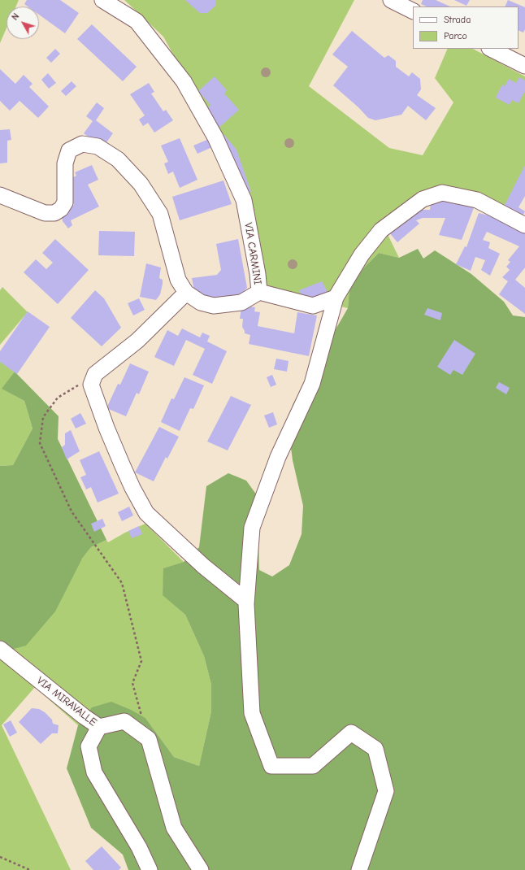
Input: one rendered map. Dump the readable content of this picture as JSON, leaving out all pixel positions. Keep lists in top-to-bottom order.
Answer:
{
  "streets": {
    "street": ["VIA CARMINI", "VIA MIRAVALLE"]
  },
  "legend": ["Strada", "Parco"],
  "north": "top left"
}
